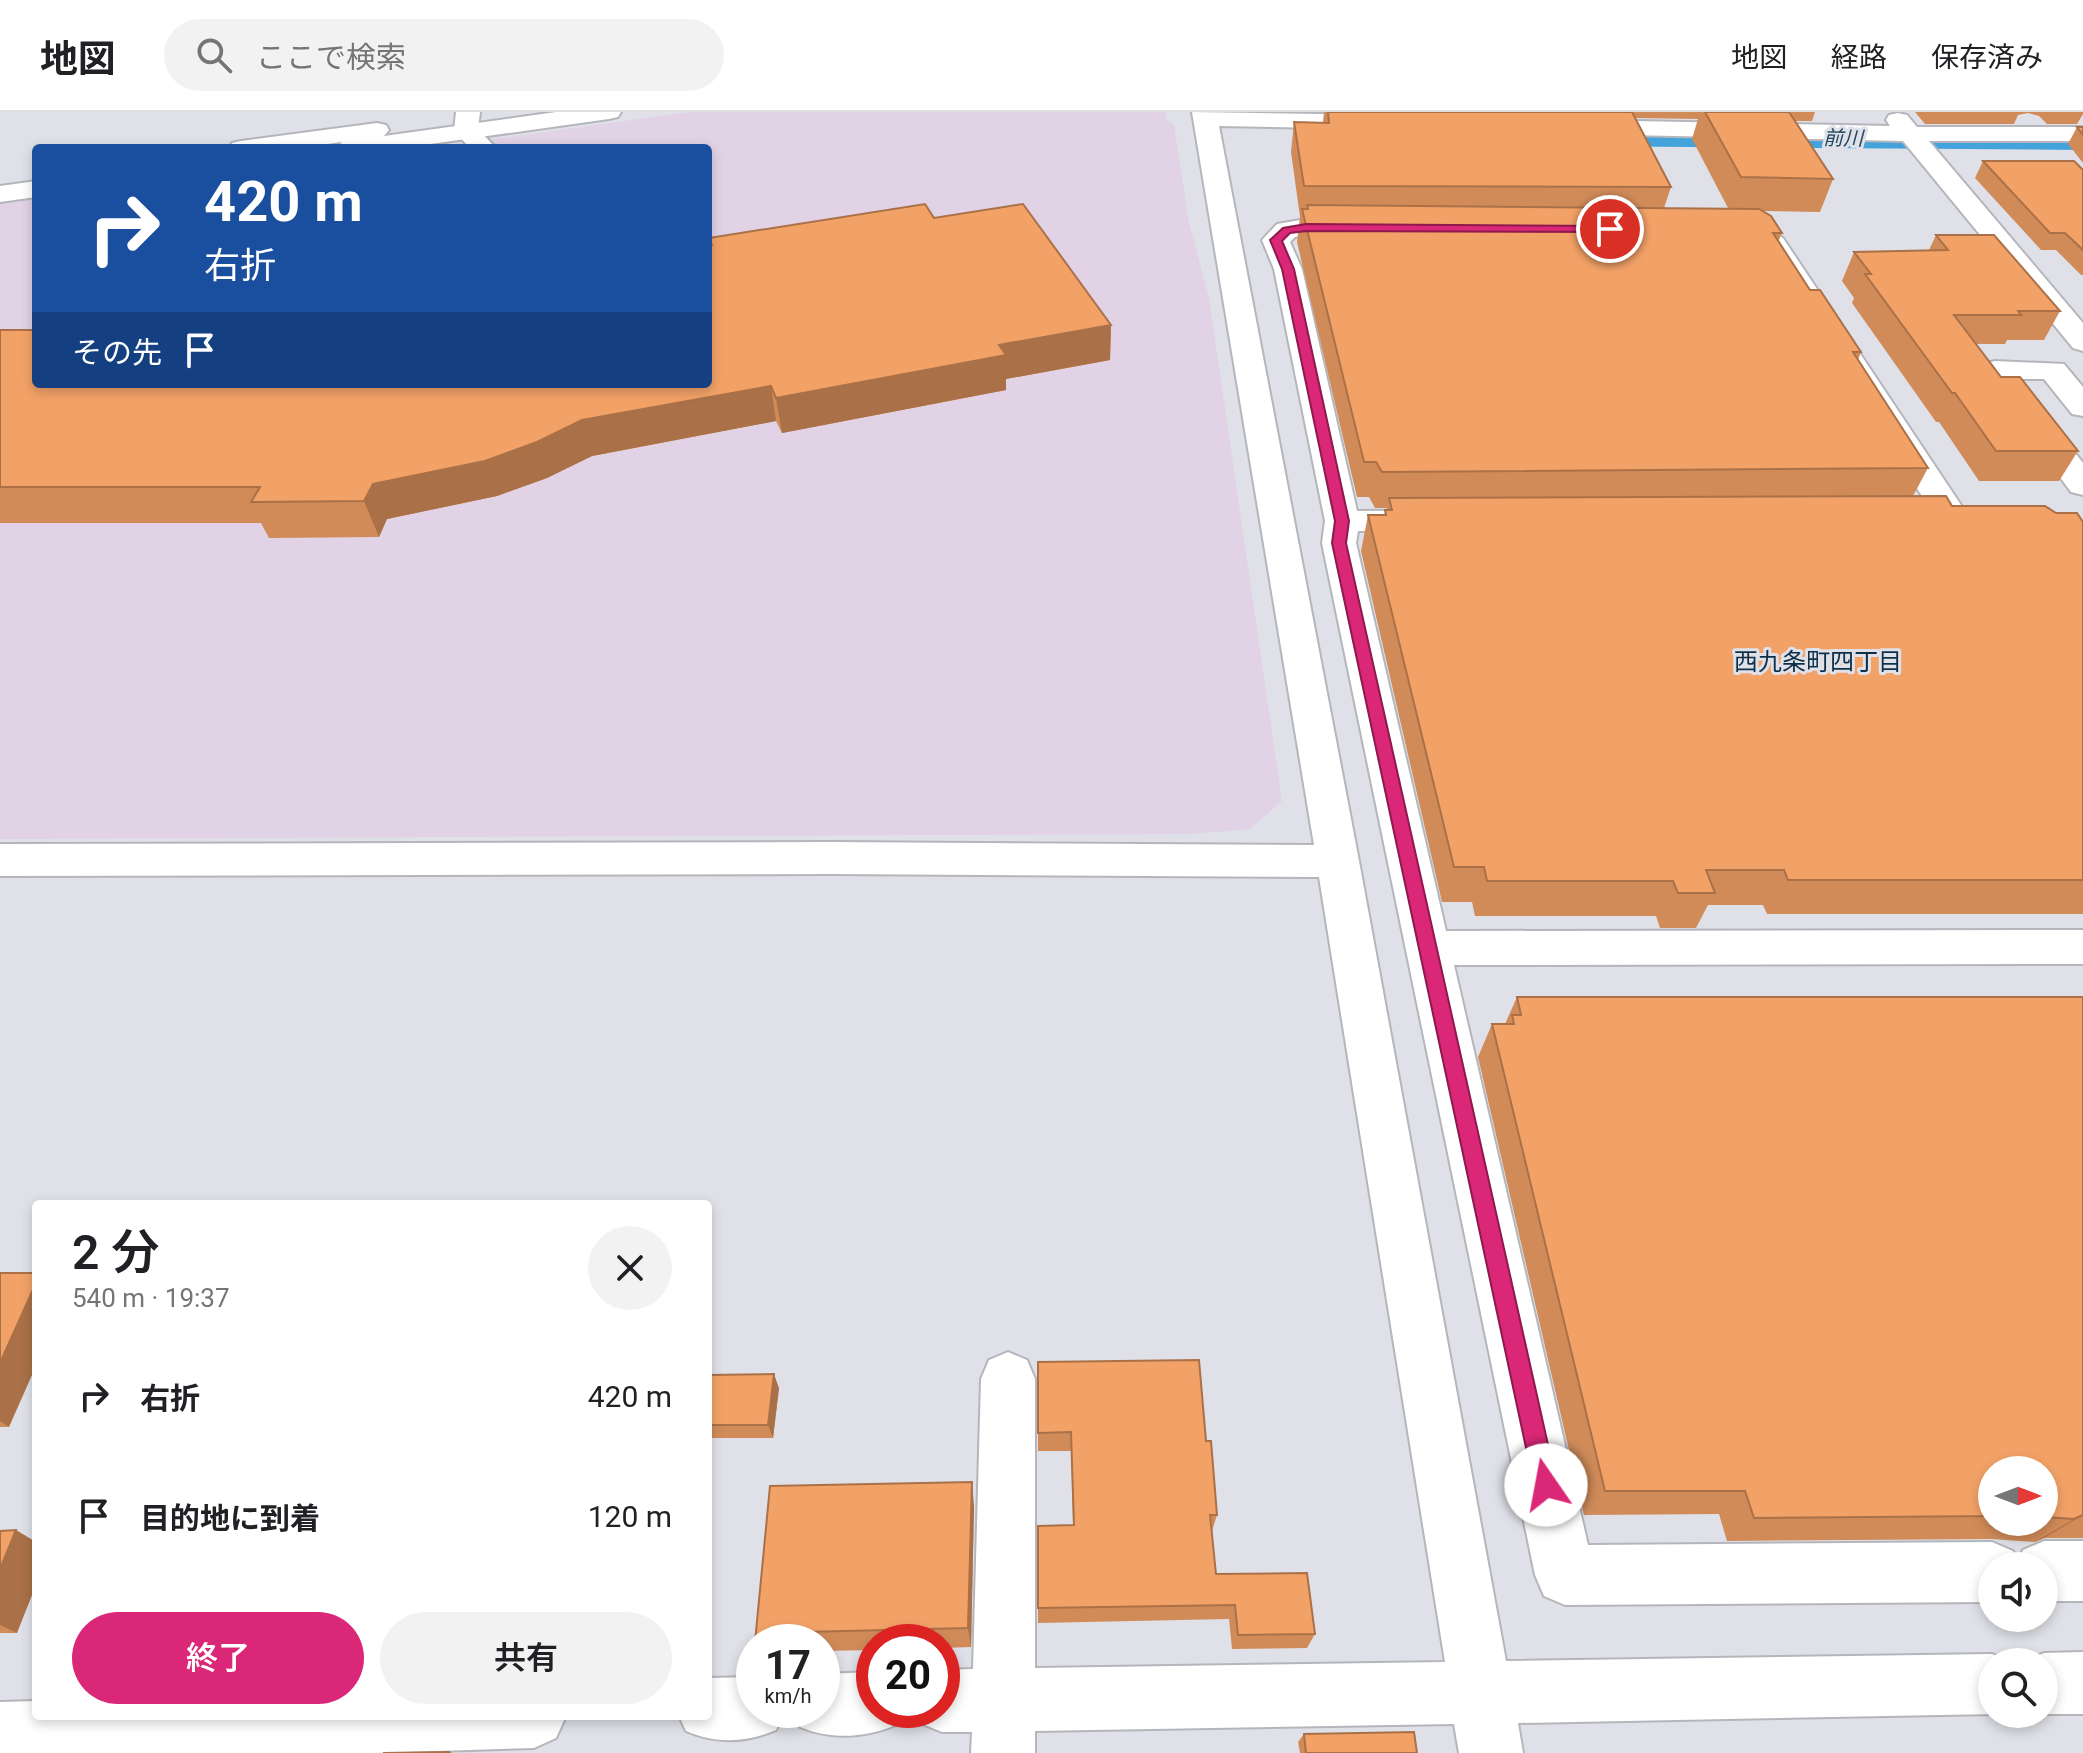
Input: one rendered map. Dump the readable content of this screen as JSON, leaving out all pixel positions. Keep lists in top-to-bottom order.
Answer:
{
  "districts": ["西九条町四丁目"],
  "water": ["前川"],
  "north": "right",
  "page": {
    "header": "地図",
    "search": "ここで検索",
    "nav": ["地図", "経路", "保存済み"],
    "turn": ["420 m", "右折"],
    "then": "その先",
    "heading": ["2 分", "540 m · 19:37"],
    "list": [
      {
        "name": "右折",
        "value": "420 m"
      },
      {
        "name": "目的地に到着",
        "value": "120 m"
      }
    ],
    "buttons": ["終了", "共有"],
    "speed": "17 km/h",
    "limit": "20"
  }
}
